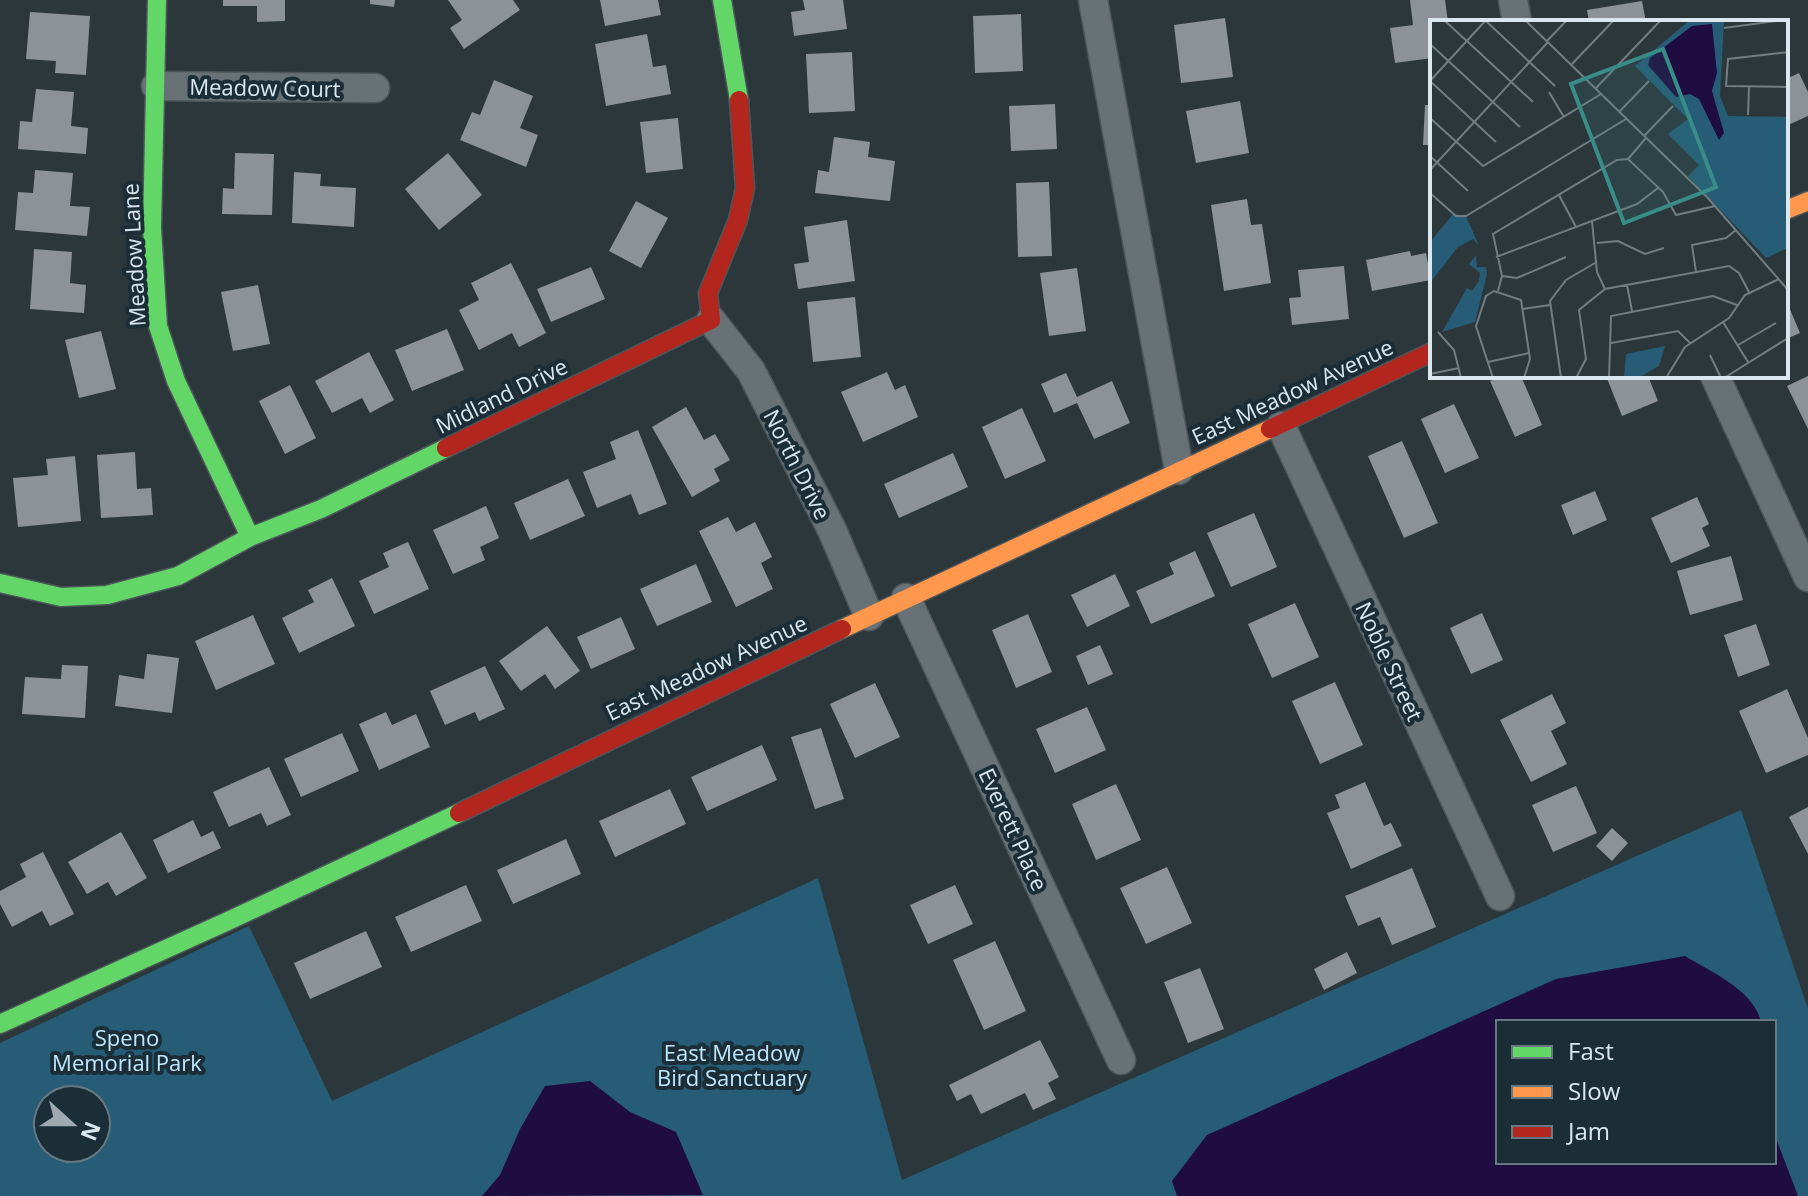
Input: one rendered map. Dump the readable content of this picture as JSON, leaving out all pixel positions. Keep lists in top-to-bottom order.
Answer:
{
  "streets": {
    "street": [
      "Meadow Court",
      "Meadow Lane",
      "East Meadow Avenue",
      "Midland Drive",
      "North Drive",
      "Noble Street",
      "Everett Place"
    ]
  },
  "crossings": [
    ["Meadow Court", "Meadow Lane"],
    ["Meadow Lane", "Midland Drive"],
    ["East Meadow Avenue", "North Drive"],
    ["East Meadow Avenue", "Noble Street"],
    ["East Meadow Avenue", "Everett Place"],
    ["Midland Drive", "North Drive"]
  ],
  "parks": ["Speno Memorial Park", "East Meadow Bird Sanctuary"],
  "legend": ["Fast", "Slow", "Jam"],
  "north": "right"
}
